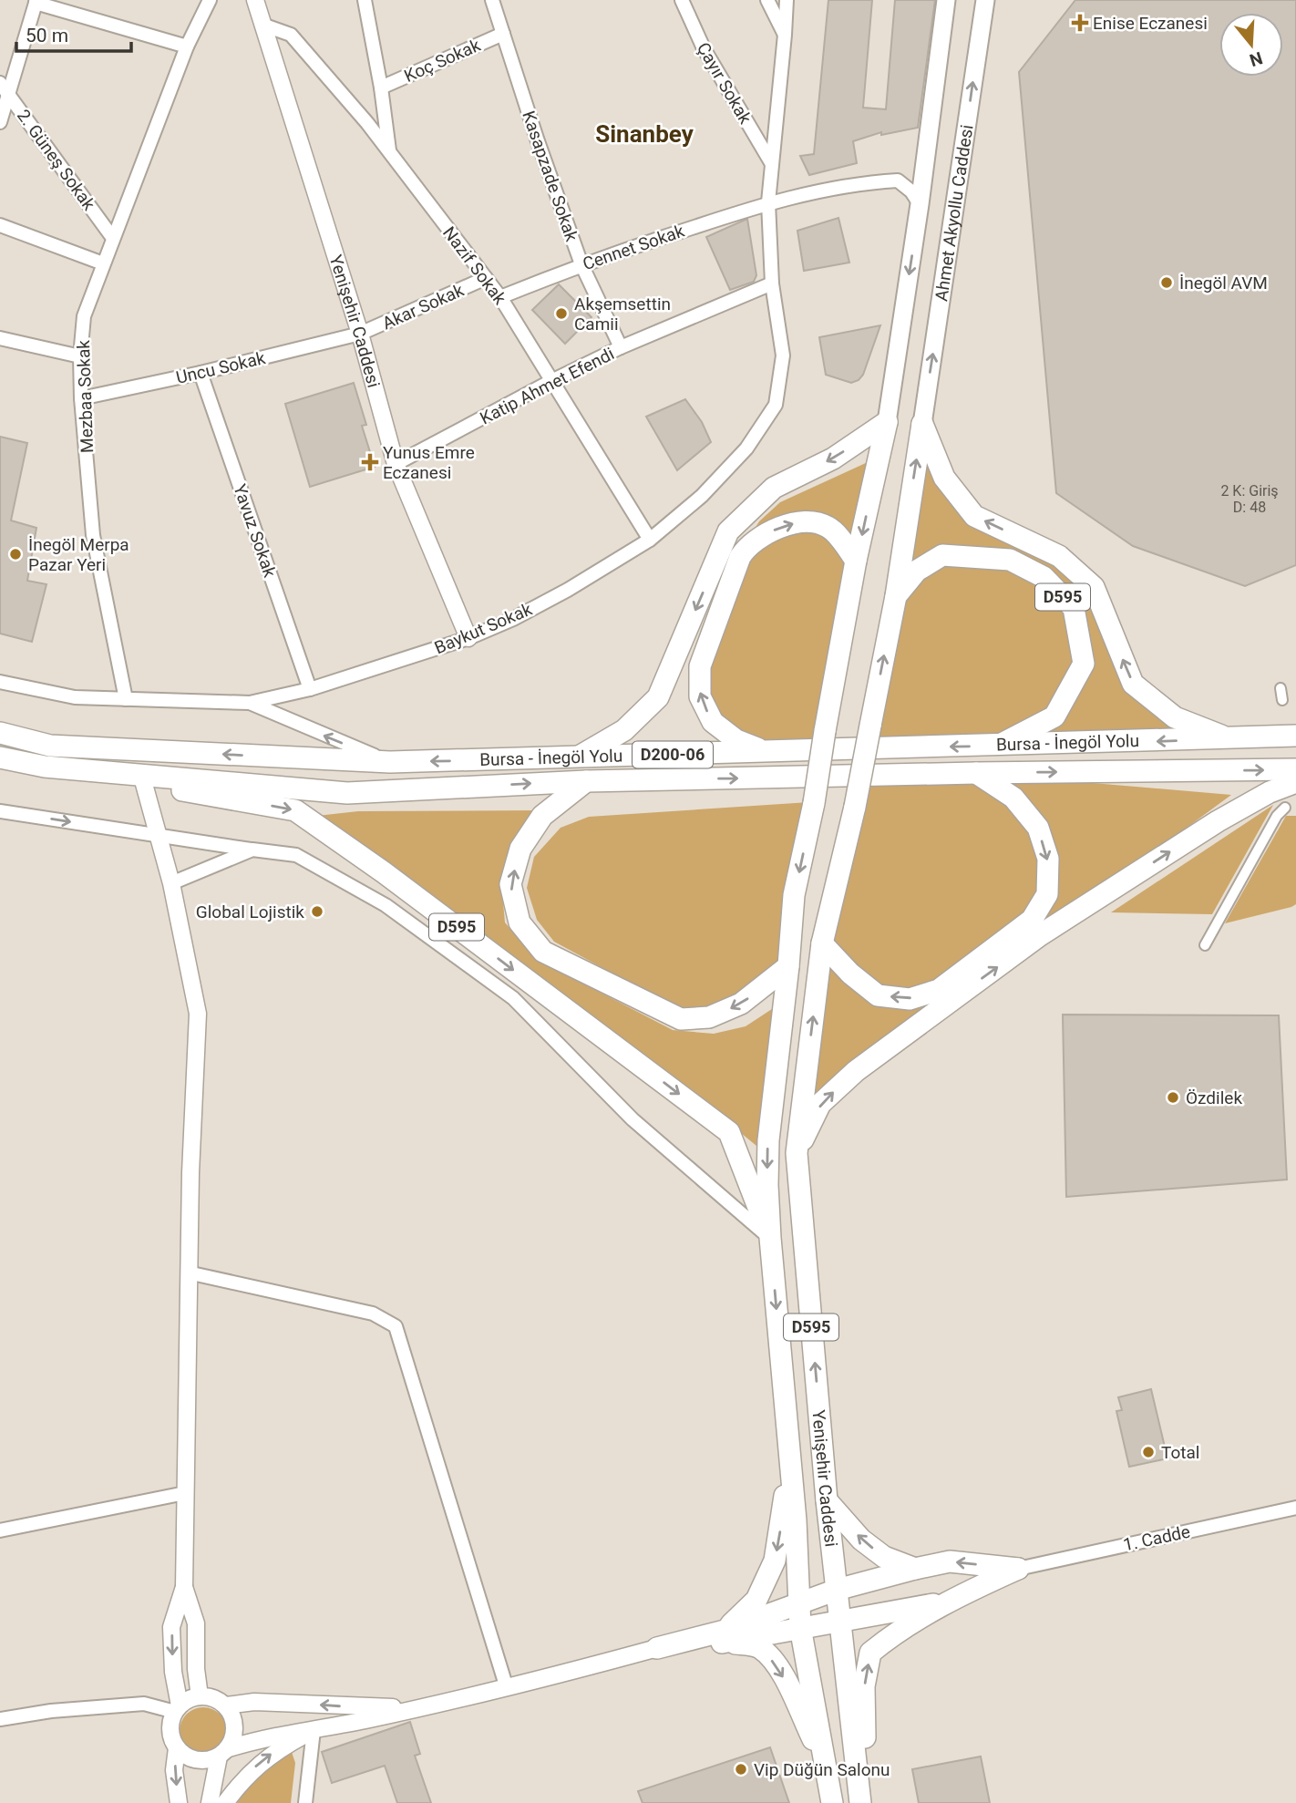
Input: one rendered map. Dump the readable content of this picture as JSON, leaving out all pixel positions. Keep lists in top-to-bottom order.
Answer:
{
  "streets": {
    "highway": [
      "Yenişehir Caddesi",
      "D595",
      "Bursa - İnegöl Yolu",
      "D200-06"
    ],
    "main road": ["Ahmet Akyollu Caddesi"],
    "street": [
      "Koç Sokak",
      "Çayır Sokak",
      "2. Güneş Sokak",
      "Kasapzade Sokak",
      "Cennet Sokak",
      "Nazif Sokak",
      "Akar Sokak",
      "Uncu Sokak",
      "Katip Ahmet Efendi",
      "Mezbaa Sokak",
      "Yavuz Sokak",
      "Baykut Sokak",
      "1. Cadde"
    ]
  },
  "crossings": [
    ["Koç Sokak", "Kasapzade Sokak"],
    ["Çayır Sokak", "Baykut Sokak"],
    ["2. Güneş Sokak", "Mezbaa Sokak"],
    ["Kasapzade Sokak", "Cennet Sokak"],
    ["Kasapzade Sokak", "Katip Ahmet Efendi"],
    ["Cennet Sokak", "Nazif Sokak"],
    ["Cennet Sokak", "Baykut Sokak"],
    ["Nazif Sokak", "Akar Sokak"],
    ["Nazif Sokak", "Yenişehir Caddesi"],
    ["Nazif Sokak", "Katip Ahmet Efendi"],
    ["Nazif Sokak", "Baykut Sokak"],
    ["Akar Sokak", "Yenişehir Caddesi"],
    ["Akar Sokak", "Uncu Sokak"],
    ["Yenişehir Caddesi", "Uncu Sokak"],
    ["Yenişehir Caddesi", "Katip Ahmet Efendi"],
    ["Yenişehir Caddesi", "D595"],
    ["Yenişehir Caddesi", "Baykut Sokak"],
    ["Uncu Sokak", "Mezbaa Sokak"],
    ["Uncu Sokak", "Yavuz Sokak"],
    ["Katip Ahmet Efendi", "Baykut Sokak"],
    ["Mezbaa Sokak", "Baykut Sokak"],
    ["Yavuz Sokak", "Baykut Sokak"],
    ["D595", "Bursa - İnegöl Yolu"]
  ],
  "districts": ["Sinanbey"],
  "places": {
    "health": ["Enise Eczanesi", "Yunus Emre Eczanesi"],
    "other": [
      "İnegöl AVM",
      "Akşemsettin Camii",
      "İnegöl Merpa Pazar Yeri",
      "Global Lojistik",
      "Özdilek",
      "Total",
      "Vip Düğün Salonu"
    ]
  },
  "house_numbers": ["2 K: Giriş D: 48"],
  "scale_bar": "50 m",
  "north": "bottom"
}
